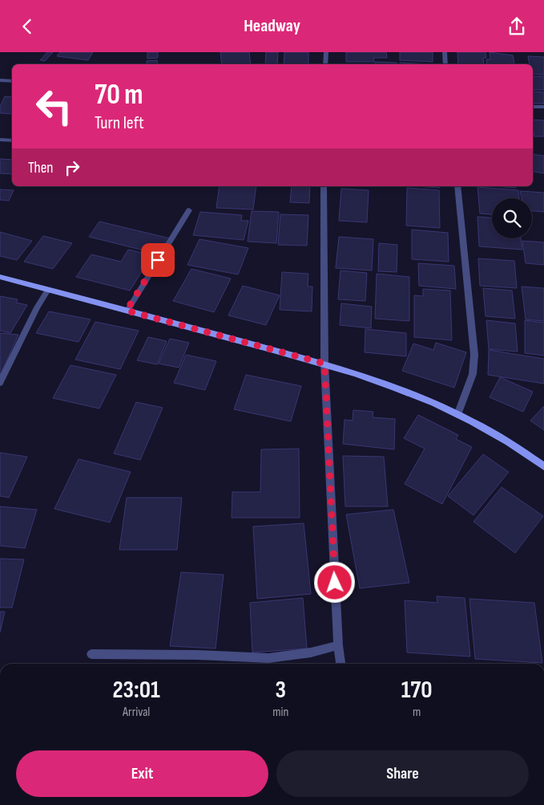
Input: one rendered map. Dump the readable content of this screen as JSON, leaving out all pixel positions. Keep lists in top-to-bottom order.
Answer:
{
  "page": {
    "header": "Headway",
    "turn": ["70 m", "Turn left"],
    "then": "Then",
    "eta": [
      "23:01",
      "Arrival",
      "3",
      "min",
      "170",
      "m"
    ],
    "buttons": ["Exit", "Share"]
  }
}
